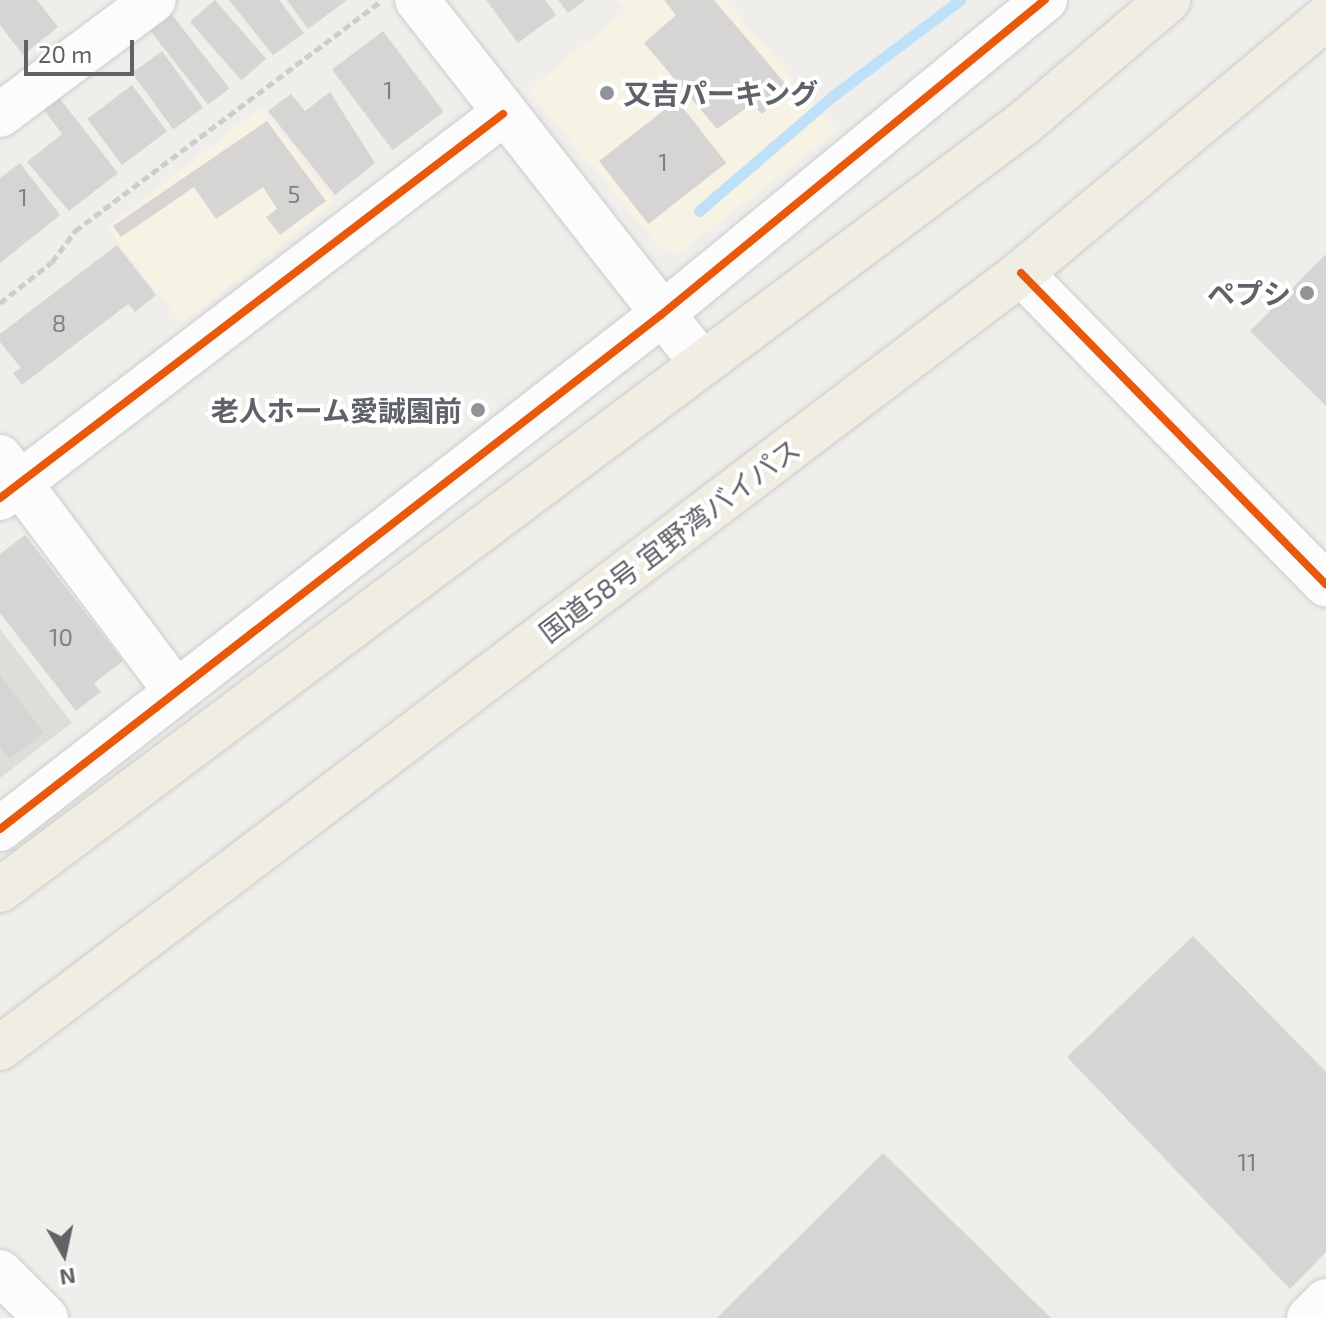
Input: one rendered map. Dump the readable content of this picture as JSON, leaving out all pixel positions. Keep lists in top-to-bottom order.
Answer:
{
  "streets": {
    "highway": ["国道58号 宜野湾バイパス"]
  },
  "places": ["又吉パーキング", "ペプシ", "老人ホーム愛誠園前"],
  "house_numbers": [
    "1",
    "1",
    "5",
    "1",
    "8",
    "10",
    "11"
  ],
  "scale_bar": "20 m",
  "north": "bottom"
}
